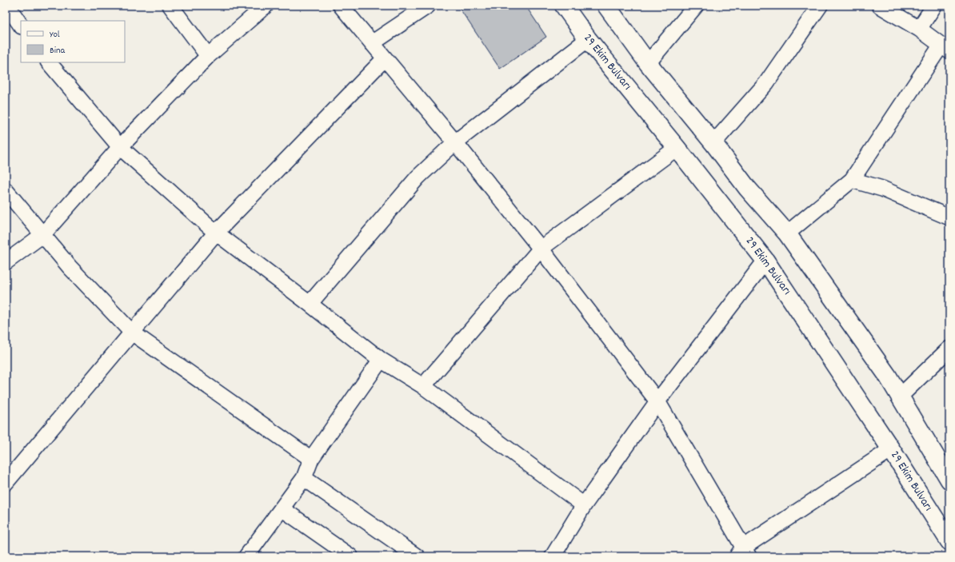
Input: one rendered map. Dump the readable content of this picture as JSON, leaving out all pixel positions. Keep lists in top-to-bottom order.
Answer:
{
  "streets": {
    "main road": ["29 Ekim Bulvarı"]
  },
  "legend": ["Yol", "Bina"]
}
